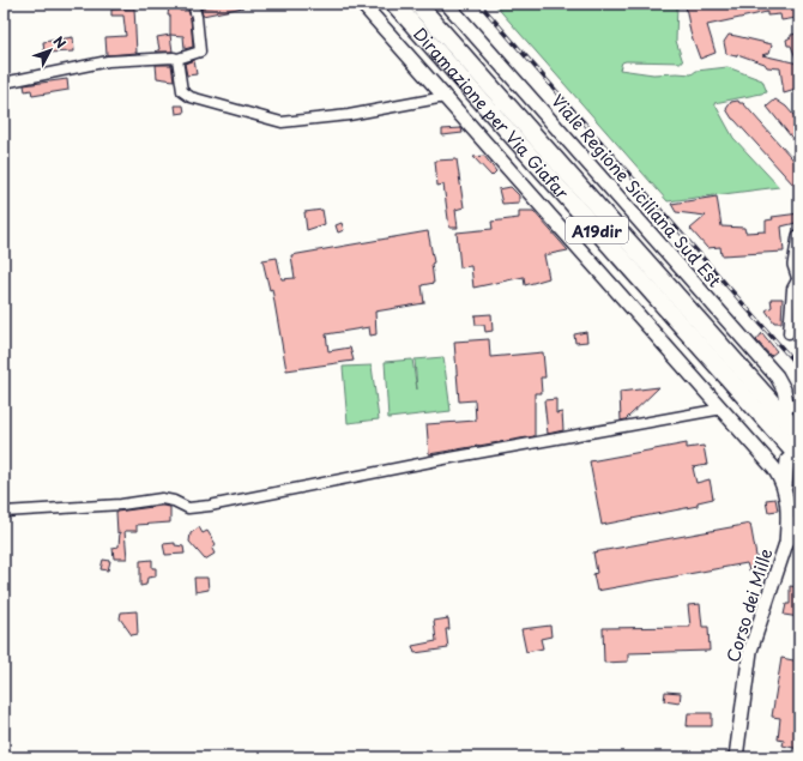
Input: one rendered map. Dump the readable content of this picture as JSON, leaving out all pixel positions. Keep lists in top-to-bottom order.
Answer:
{
  "streets": {
    "highway": ["Diramazione per Via Giafar", "A19dir"],
    "street": ["Viale Regione Siciliana Sud Est", "Corso dei Mille"]
  },
  "north": "top right"
}
